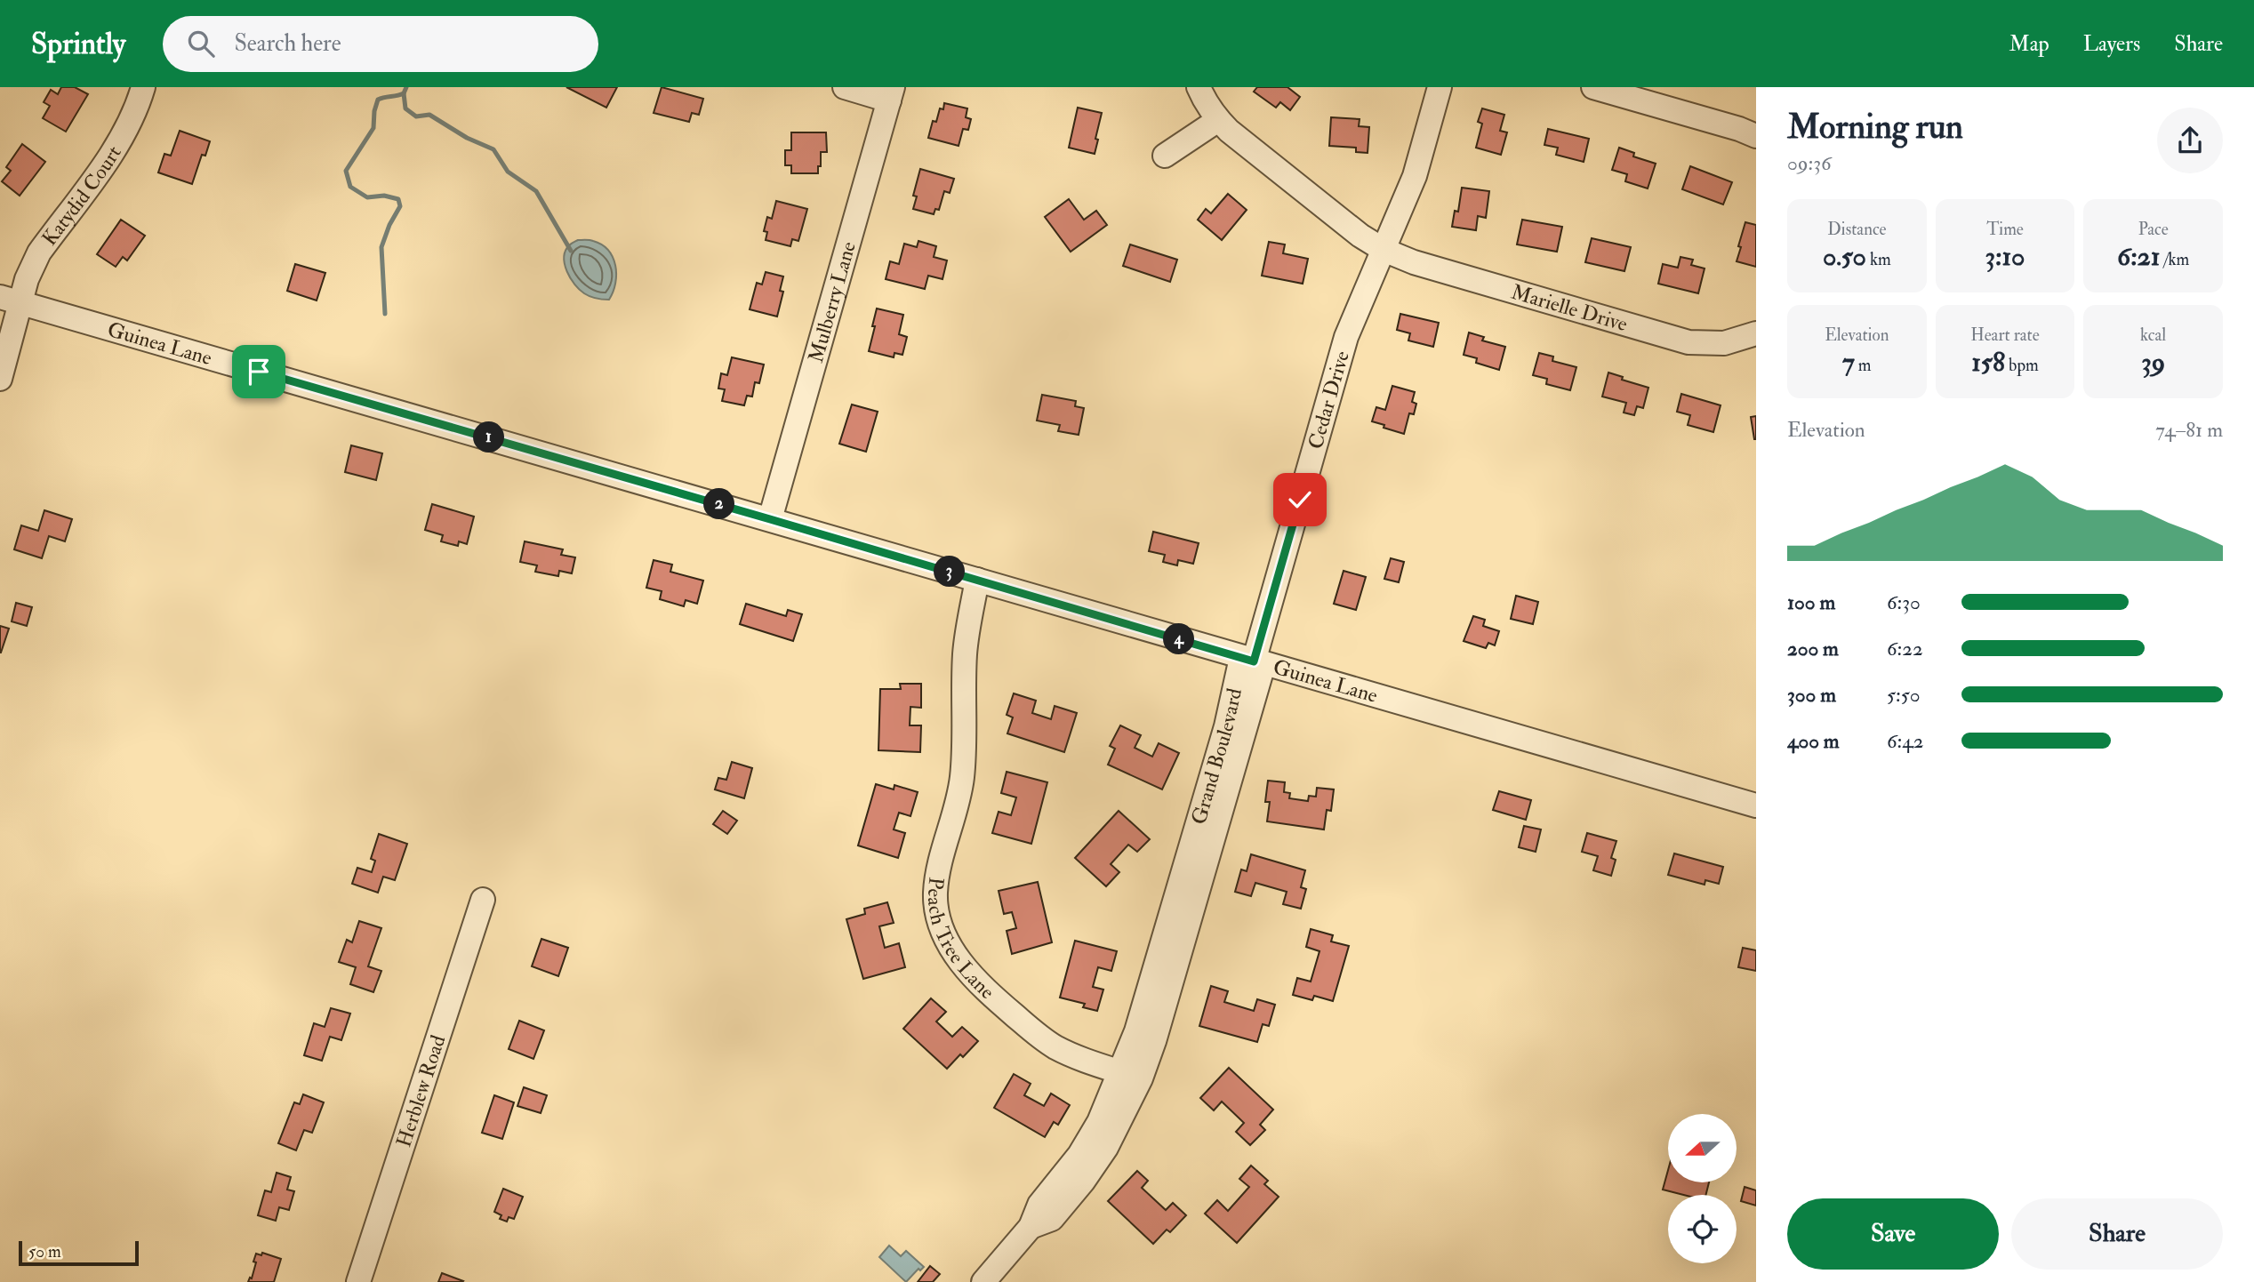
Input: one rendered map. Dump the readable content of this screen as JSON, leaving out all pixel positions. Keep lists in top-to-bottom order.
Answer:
{
  "streets": {
    "street": [
      "Katydid Court",
      "Mulberry Lane",
      "Marielle Drive",
      "Guinea Lane",
      "Cedar Drive",
      "Grand Boulevard",
      "Peach Tree Lane",
      "Herblew Road"
    ]
  },
  "crossings": [
    ["Katydid Court", "Guinea Lane"],
    ["Mulberry Lane", "Guinea Lane"],
    ["Marielle Drive", "Cedar Drive"],
    ["Guinea Lane", "Cedar Drive"],
    ["Guinea Lane", "Grand Boulevard"],
    ["Guinea Lane", "Peach Tree Lane"],
    ["Cedar Drive", "Grand Boulevard"],
    ["Grand Boulevard", "Peach Tree Lane"]
  ],
  "scale_bar": "50 m",
  "north": "left",
  "page": {
    "header": "Sprintly",
    "search": "Search here",
    "nav": ["Map", "Layers", "Share"],
    "heading": ["Morning run", "09:36"],
    "stats": [
      ["Distance", "0.50 km"],
      ["Time", "3:10"],
      ["Pace", "6:21 /km"],
      ["Elevation", "7 m"],
      ["Heart rate", "158 bpm"],
      ["kcal", "39"]
    ],
    "chart": ["Elevation", "74–81 m"],
    "pins": [
      "1",
      "2",
      "3",
      "4"
    ],
    "list": [
      {
        "name": "100 m",
        "note": "6:30"
      },
      {
        "name": "200 m",
        "note": "6:22"
      },
      {
        "name": "300 m",
        "note": "5:50"
      },
      {
        "name": "400 m",
        "note": "6:42"
      }
    ],
    "buttons": ["Save", "Share"],
    "scale": "50 m"
  }
}
